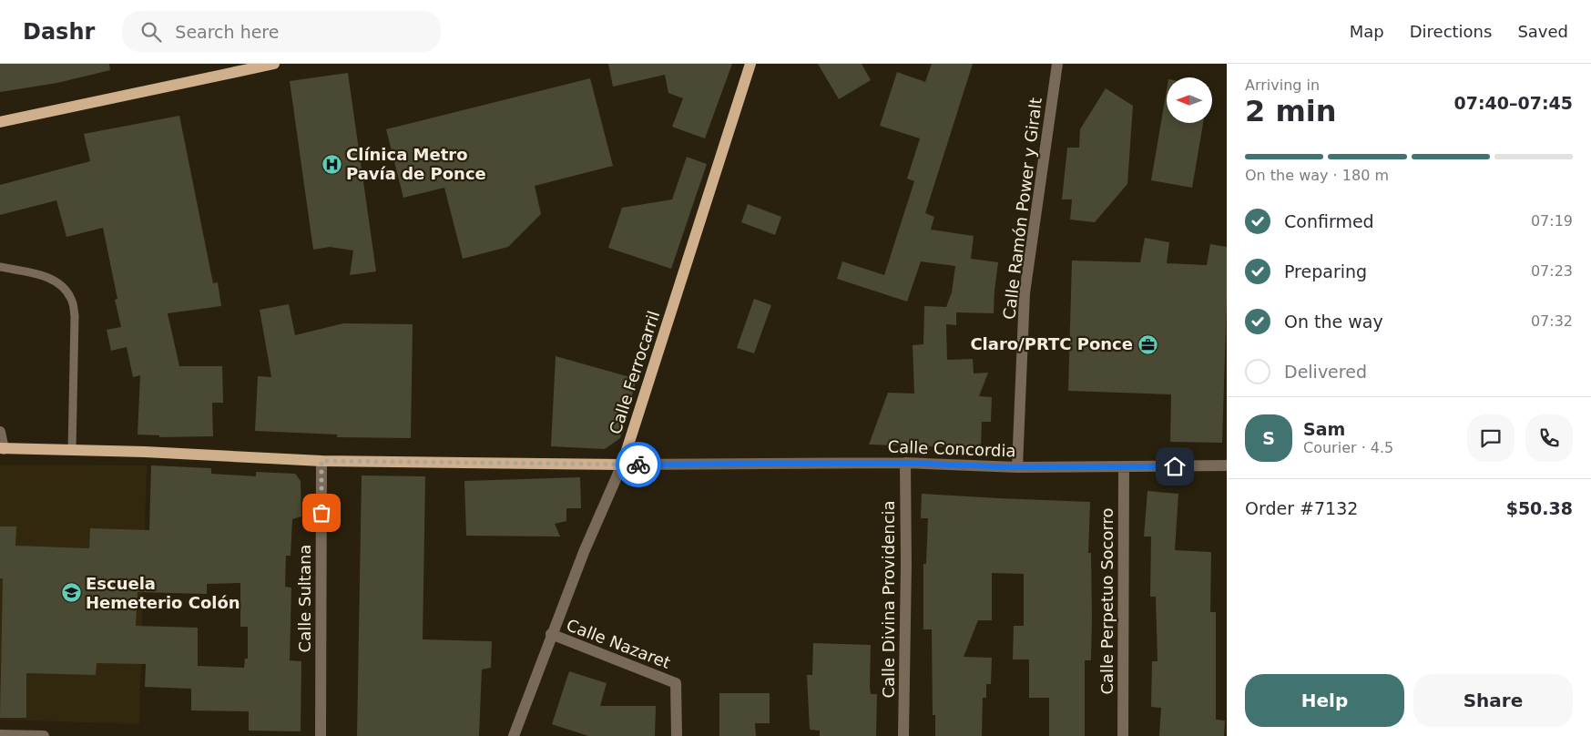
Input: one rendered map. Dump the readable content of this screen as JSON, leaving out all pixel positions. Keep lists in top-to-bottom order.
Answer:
{
  "streets": {
    "main road": ["Calle Ferrocarril"],
    "street": [
      "Calle Ramón Power y Giralt",
      "Calle Concordia",
      "Calle Sultana",
      "Calle Divina Providencia",
      "Calle Perpetuo Socorro",
      "Calle Nazaret"
    ]
  },
  "crossings": [
    ["Calle Ramón Power y Giralt", "Calle Concordia"],
    ["Calle Ferrocarril", "Calle Concordia"],
    ["Calle Ferrocarril", "Calle Nazaret"],
    ["Calle Concordia", "Calle Divina Providencia"],
    ["Calle Concordia", "Calle Perpetuo Socorro"]
  ],
  "places": {
    "hospital": ["Clínica Metro Pavía de Ponce"],
    "office": ["Claro/PRTC Ponce"],
    "school or university": ["Escuela Hemeterio Colón"]
  },
  "north": "left",
  "page": {
    "header": "Dashr",
    "search": "Search here",
    "nav": ["Map", "Directions", "Saved"],
    "heading": ["2 min", "Arriving in", "07:40–07:45"],
    "panel": [
      "Sam",
      "Courier · 4.5",
      "Order #7132",
      "$50.38"
    ],
    "bar": "On the way · 180 m",
    "list": [
      ["Confirmed", "07:19"],
      ["Preparing", "07:23"],
      ["On the way", "07:32"],
      "Delivered"
    ],
    "round": "S",
    "buttons": ["Help", "Share"]
  }
}
